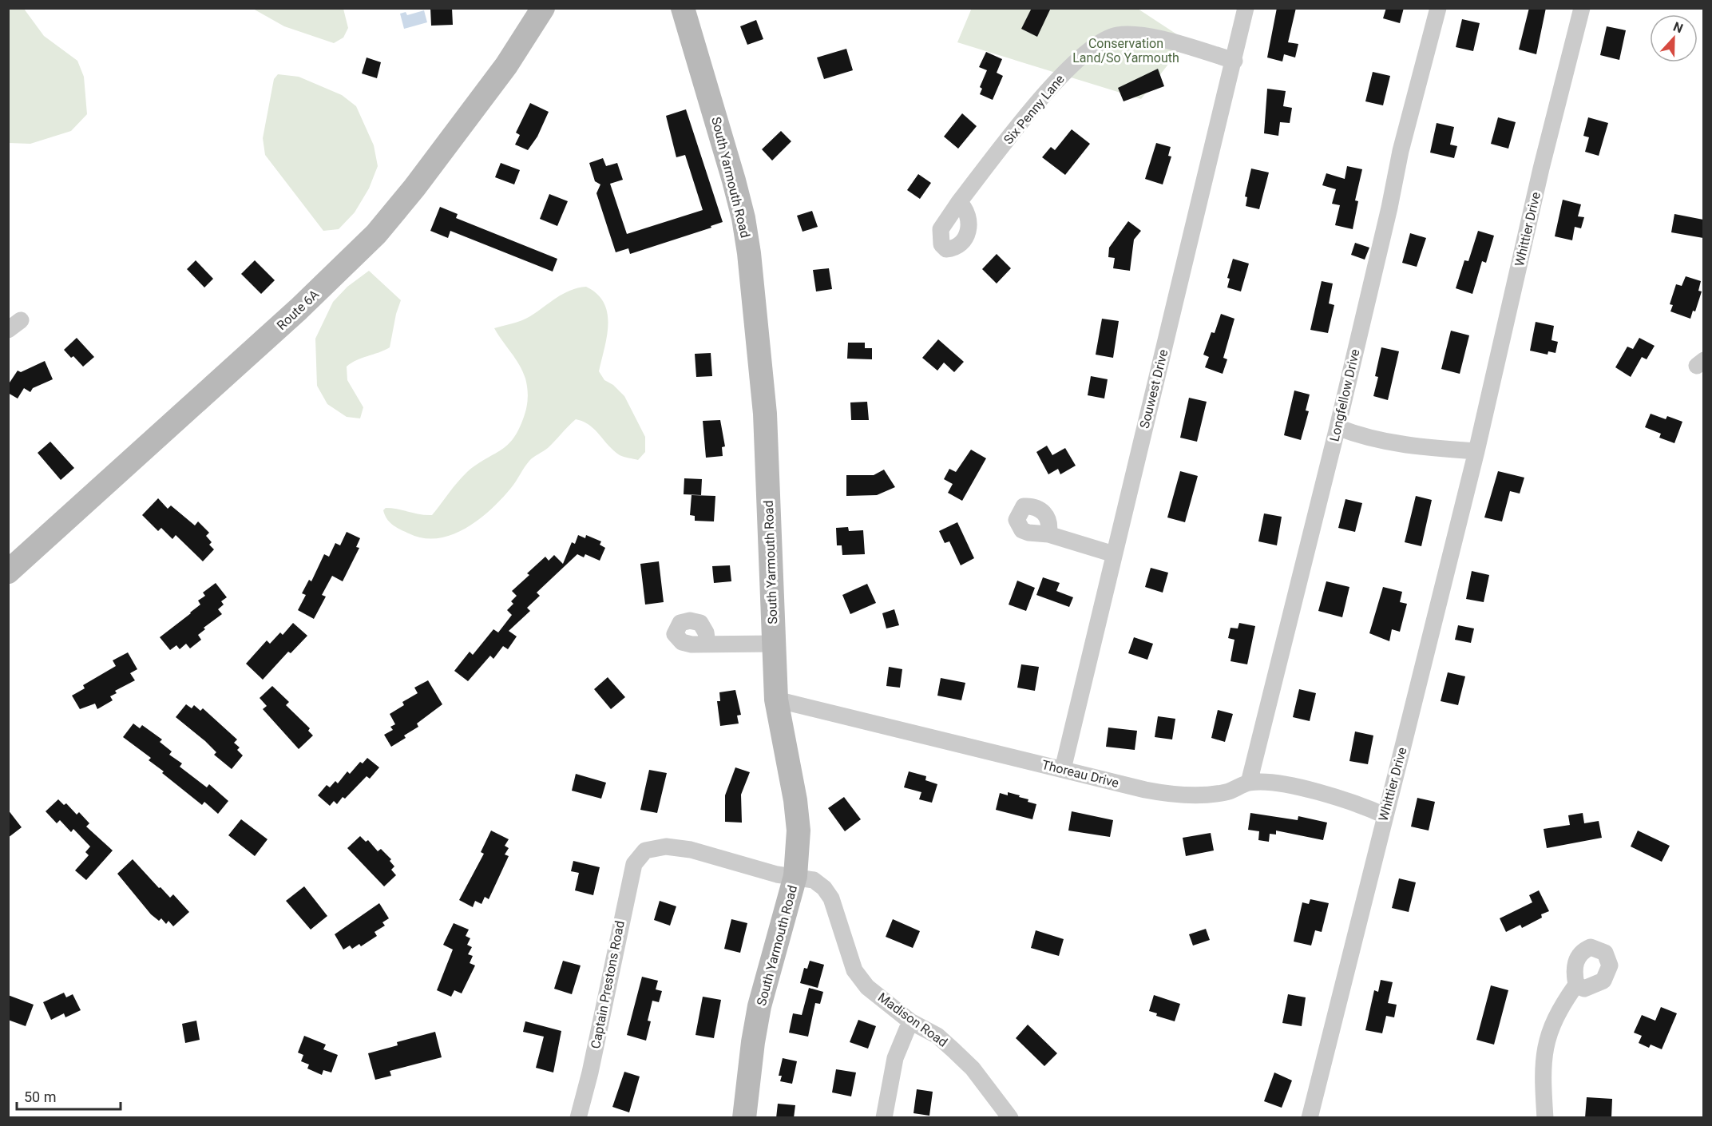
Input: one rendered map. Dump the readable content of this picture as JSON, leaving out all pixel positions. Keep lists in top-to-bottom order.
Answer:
{
  "streets": {
    "main road": ["South Yarmouth Road", "Route 6A"],
    "street": [
      "Six Penny Lane",
      "Whittier Drive",
      "Souwest Drive",
      "Longfellow Drive",
      "Thoreau Drive",
      "Captain Prestons Road",
      "Madison Road"
    ]
  },
  "crossings": [
    ["Six Penny Lane", "Souwest Drive"],
    ["South Yarmouth Road", "Thoreau Drive"],
    ["South Yarmouth Road", "Madison Road"],
    ["Whittier Drive", "Thoreau Drive"],
    ["Souwest Drive", "Thoreau Drive"],
    ["Longfellow Drive", "Thoreau Drive"],
    ["Captain Prestons Road", "Madison Road"]
  ],
  "parks": ["Conservation Land/So Yarmouth"],
  "scale_bar": "50 m",
  "north": "top"
}
